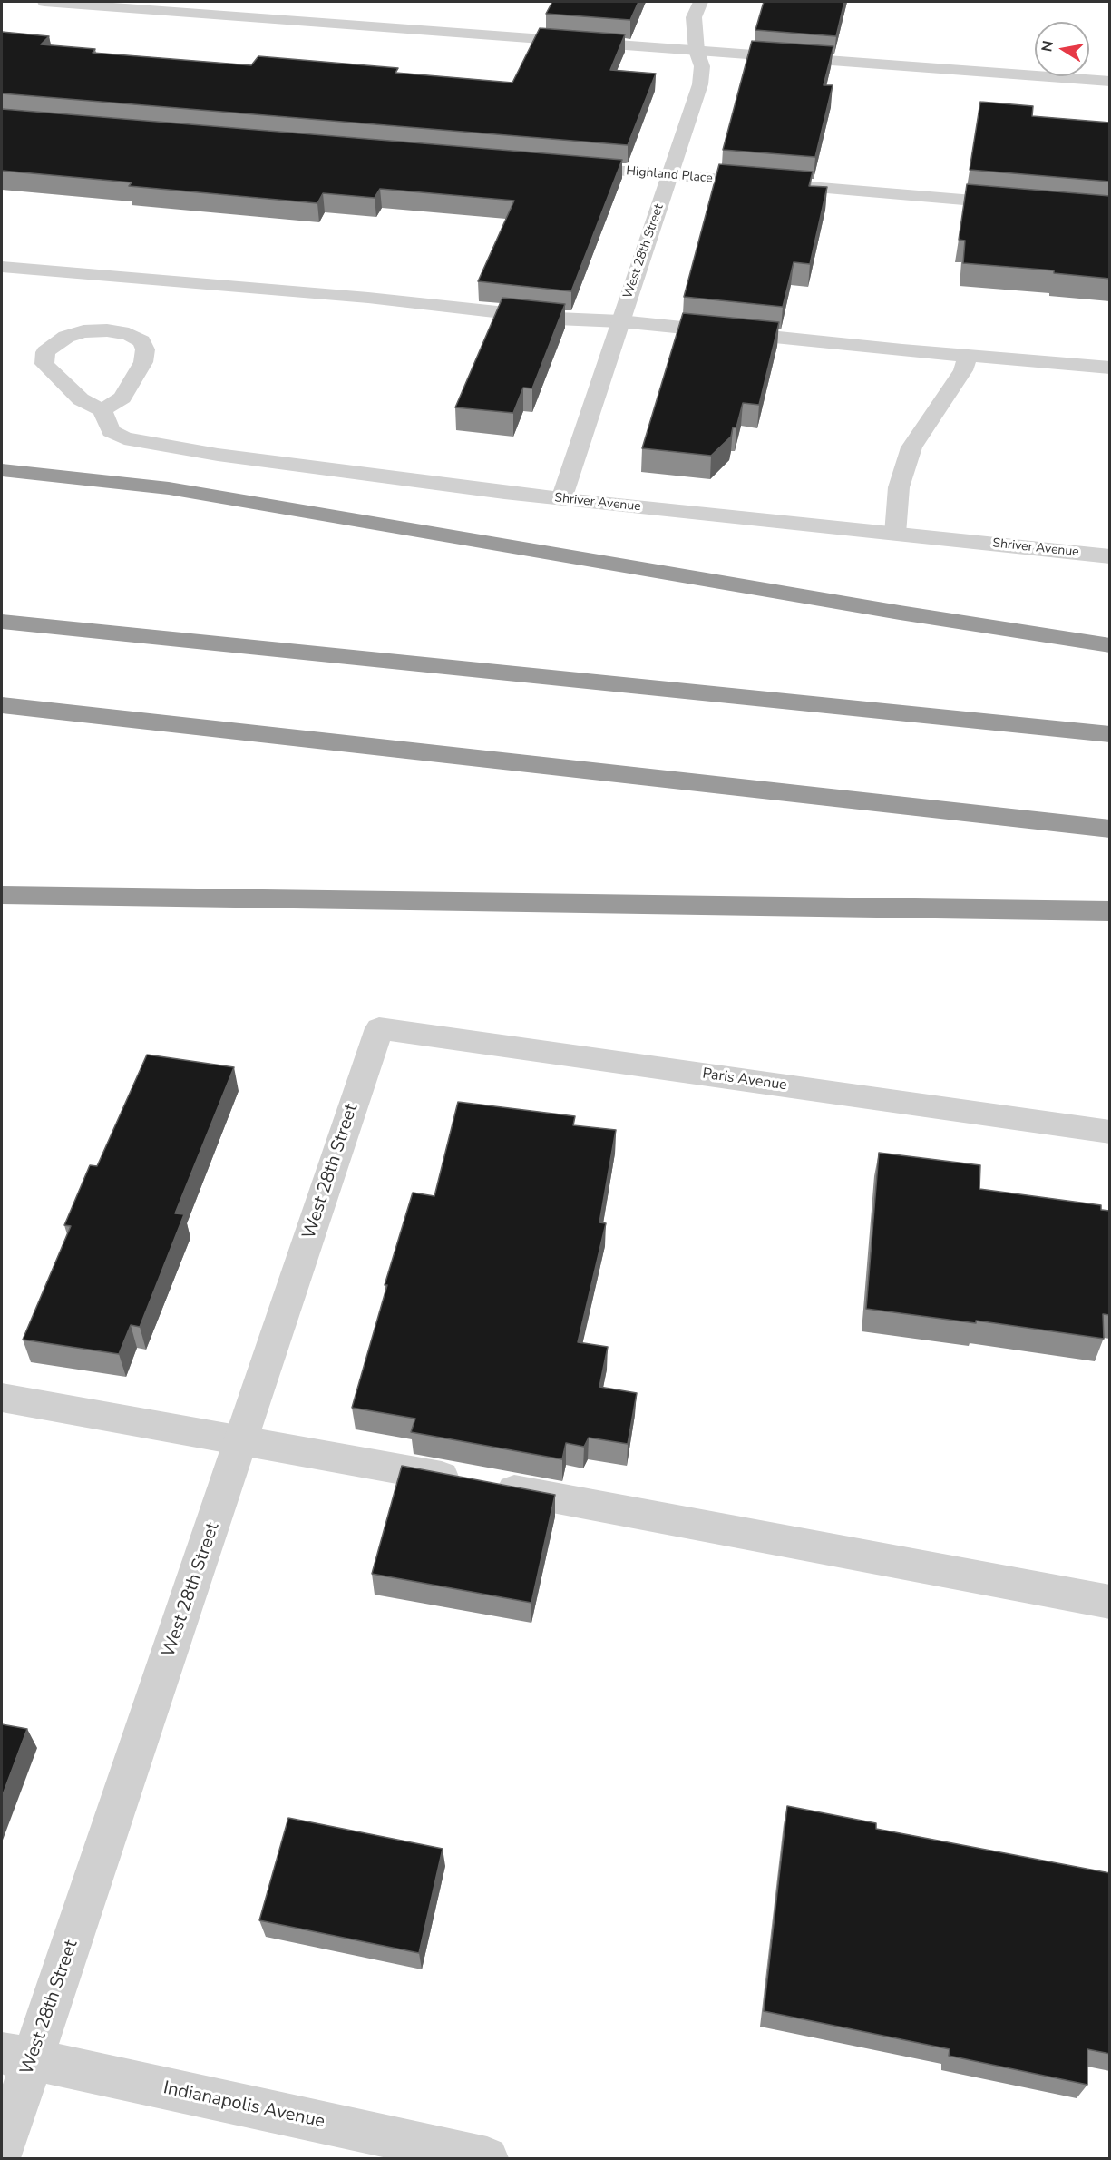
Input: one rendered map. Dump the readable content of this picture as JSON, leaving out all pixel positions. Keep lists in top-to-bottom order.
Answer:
{
  "streets": {
    "street": [
      "Highland Place",
      "West 28th Street",
      "Shriver Avenue",
      "Paris Avenue",
      "Indianapolis Avenue"
    ]
  },
  "crossings": [
    ["Highland Place", "West 28th Street"],
    ["West 28th Street", "Shriver Avenue"],
    ["West 28th Street", "Paris Avenue"],
    ["West 28th Street", "Indianapolis Avenue"]
  ],
  "north": "left"
}
